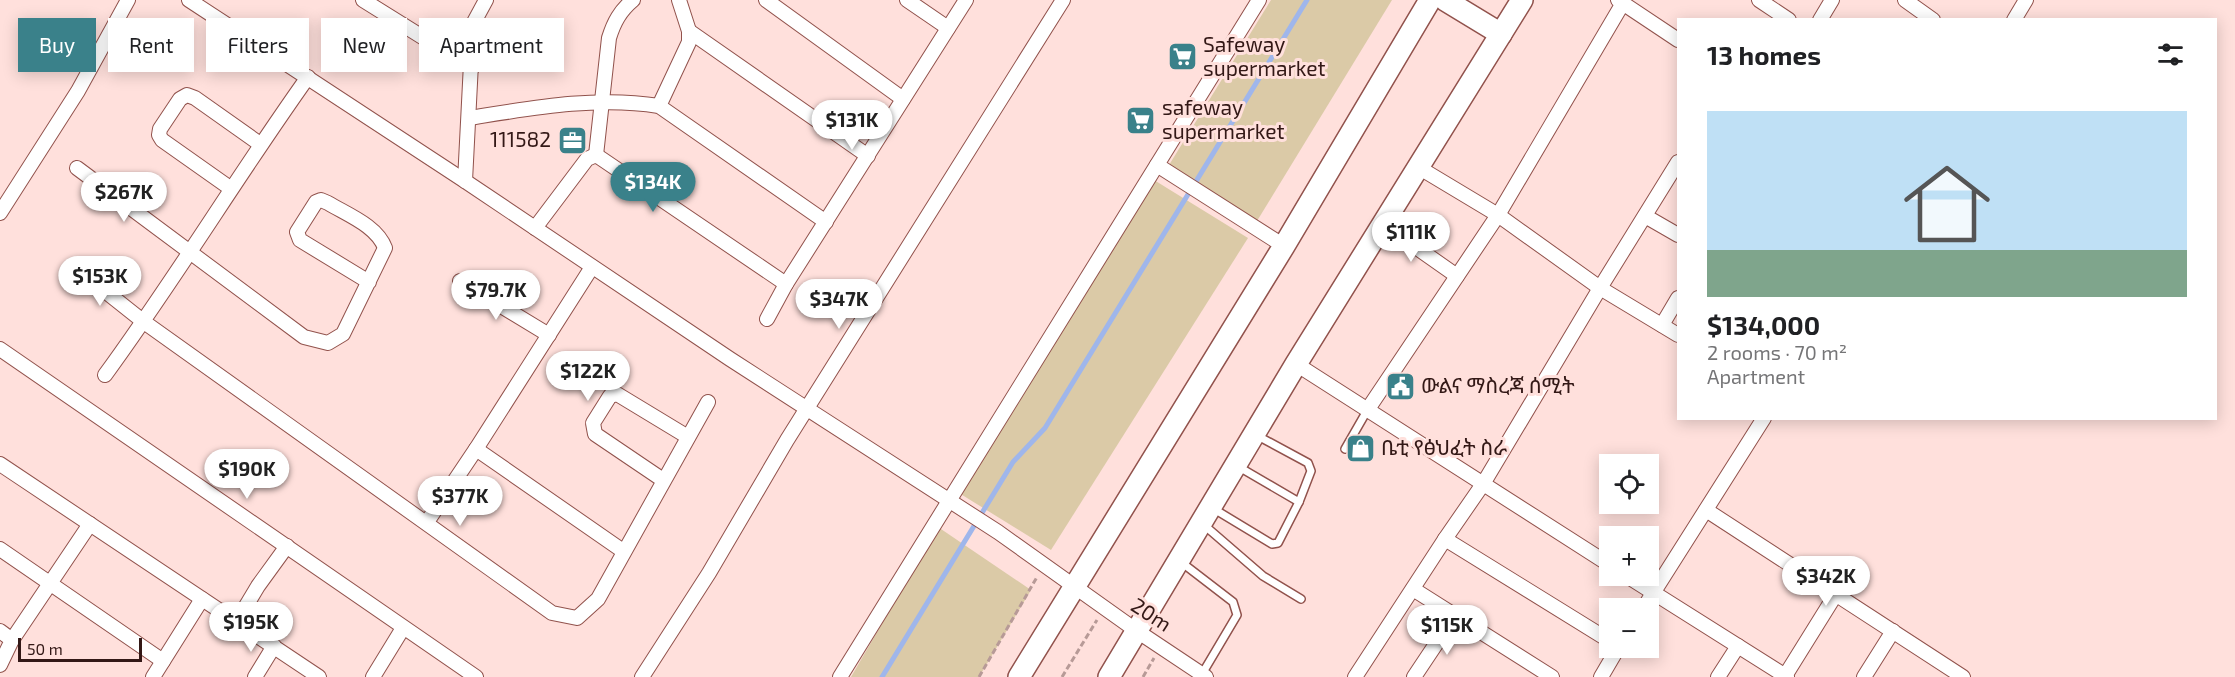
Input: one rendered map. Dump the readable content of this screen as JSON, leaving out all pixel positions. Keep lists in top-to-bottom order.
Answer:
{
  "streets": {
    "street": ["20m"]
  },
  "places": {
    "supermarket": ["Safeway supermarket", "safeway supermarket"],
    "office": ["111582"],
    "public building": ["ውልና ማስረጃ ሰሚት"],
    "shop": ["ቤቲ የፅህፈት ስራ"]
  },
  "scale_bar": "50 m",
  "page": {
    "chip": [
      "Buy",
      "Rent",
      "Filters",
      "New",
      "Apartment"
    ],
    "heading": "13 homes",
    "list": [
      {
        "name": "$134,000",
        "note": "2 rooms · 70 m² · Apartment"
      }
    ],
    "price": [
      "$131K",
      "$134K",
      "$267K",
      "$111K",
      "$153K",
      "$79.7K",
      "$347K",
      "$122K",
      "$190K",
      "$377K",
      "$342K",
      "$195K",
      "$115K"
    ],
    "map_buttons": ["+", "−"],
    "scale": "50 m"
  }
}
